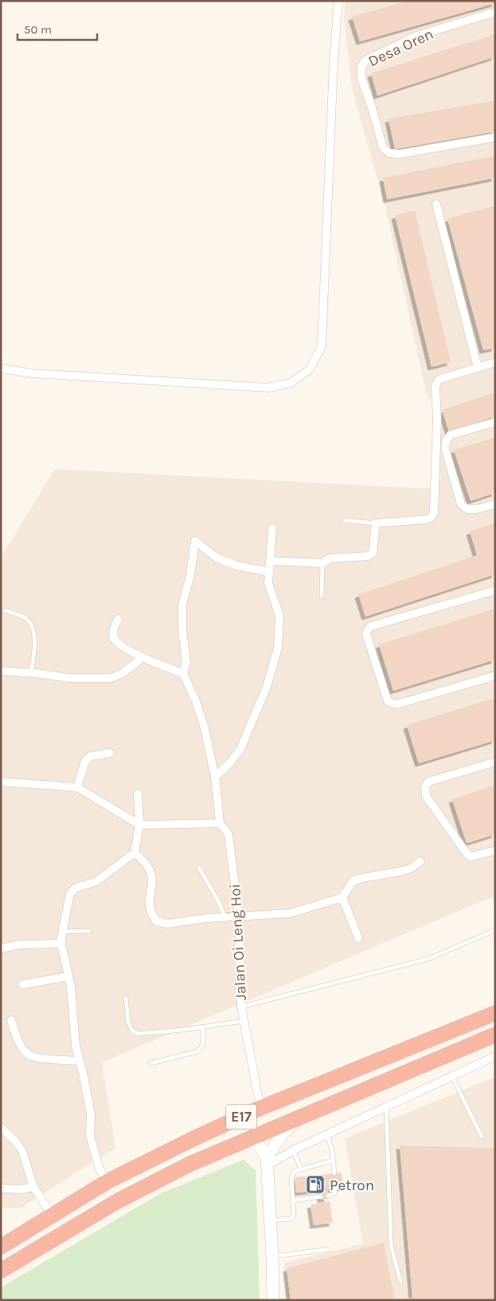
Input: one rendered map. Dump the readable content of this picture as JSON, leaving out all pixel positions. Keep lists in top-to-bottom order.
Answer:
{
  "streets": {
    "highway": ["E17"],
    "street": ["Desa Oren", "Jalan Oi Leng Hoi"]
  },
  "crossings": [
    ["Jalan Oi Leng Hoi", "E17"]
  ],
  "places": {
    "fuel station": ["Petron"]
  },
  "scale_bar": "50 m"
}
